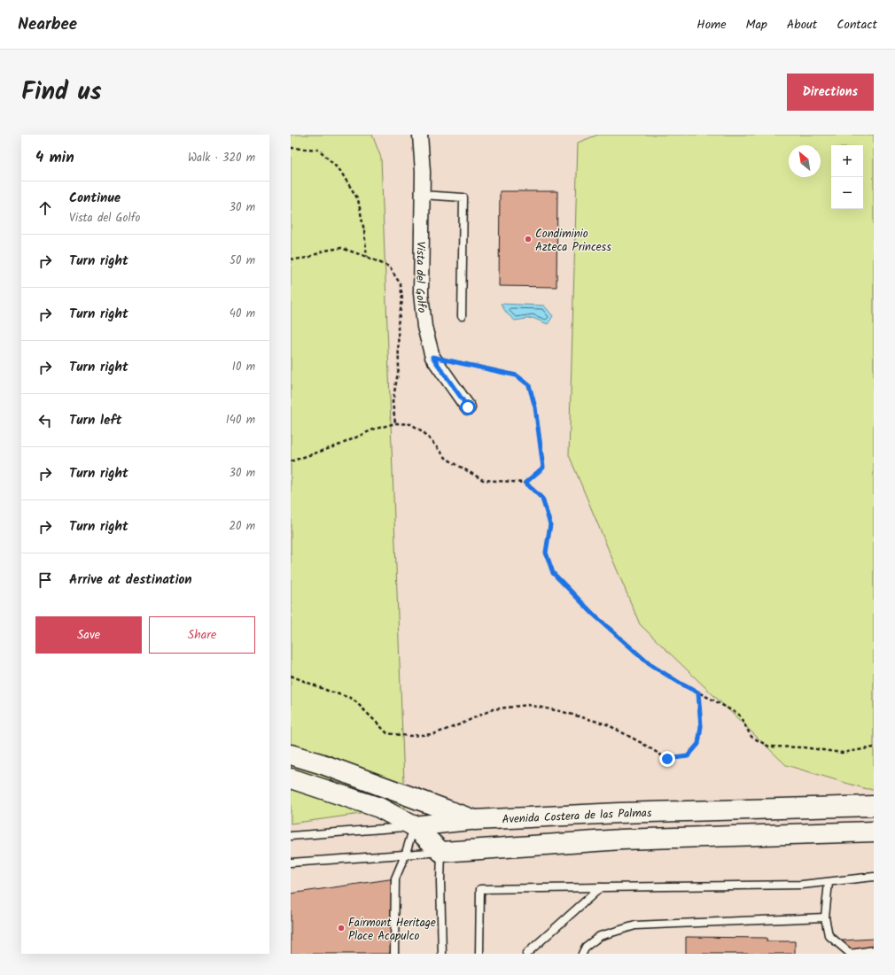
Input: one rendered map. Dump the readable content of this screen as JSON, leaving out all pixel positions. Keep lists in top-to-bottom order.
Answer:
{
  "streets": {
    "main road": ["Avenida Costera de las Palmas"],
    "street": ["Vista del Golfo"]
  },
  "places": ["Condiminio Azteca Princess", "Fairmont Heritage Place Acapulco"],
  "north": "top left",
  "page": {
    "header": "Nearbee",
    "nav": [
      "Home",
      "Map",
      "About",
      "Contact"
    ],
    "title": "Find us",
    "buttons": [
      "Directions",
      ["Save", "Share"]
    ],
    "heading": ["4 min", "Walk · 320 m"],
    "map_buttons": ["+", "−"],
    "list": [
      ["Continue", "Vista del Golfo", "30 m"],
      ["Turn right", "50 m"],
      ["Turn right", "40 m"],
      ["Turn right", "10 m"],
      ["Turn left", "140 m"],
      ["Turn right", "30 m"],
      ["Turn right", "20 m"],
      "Arrive at destination"
    ]
  }
}
